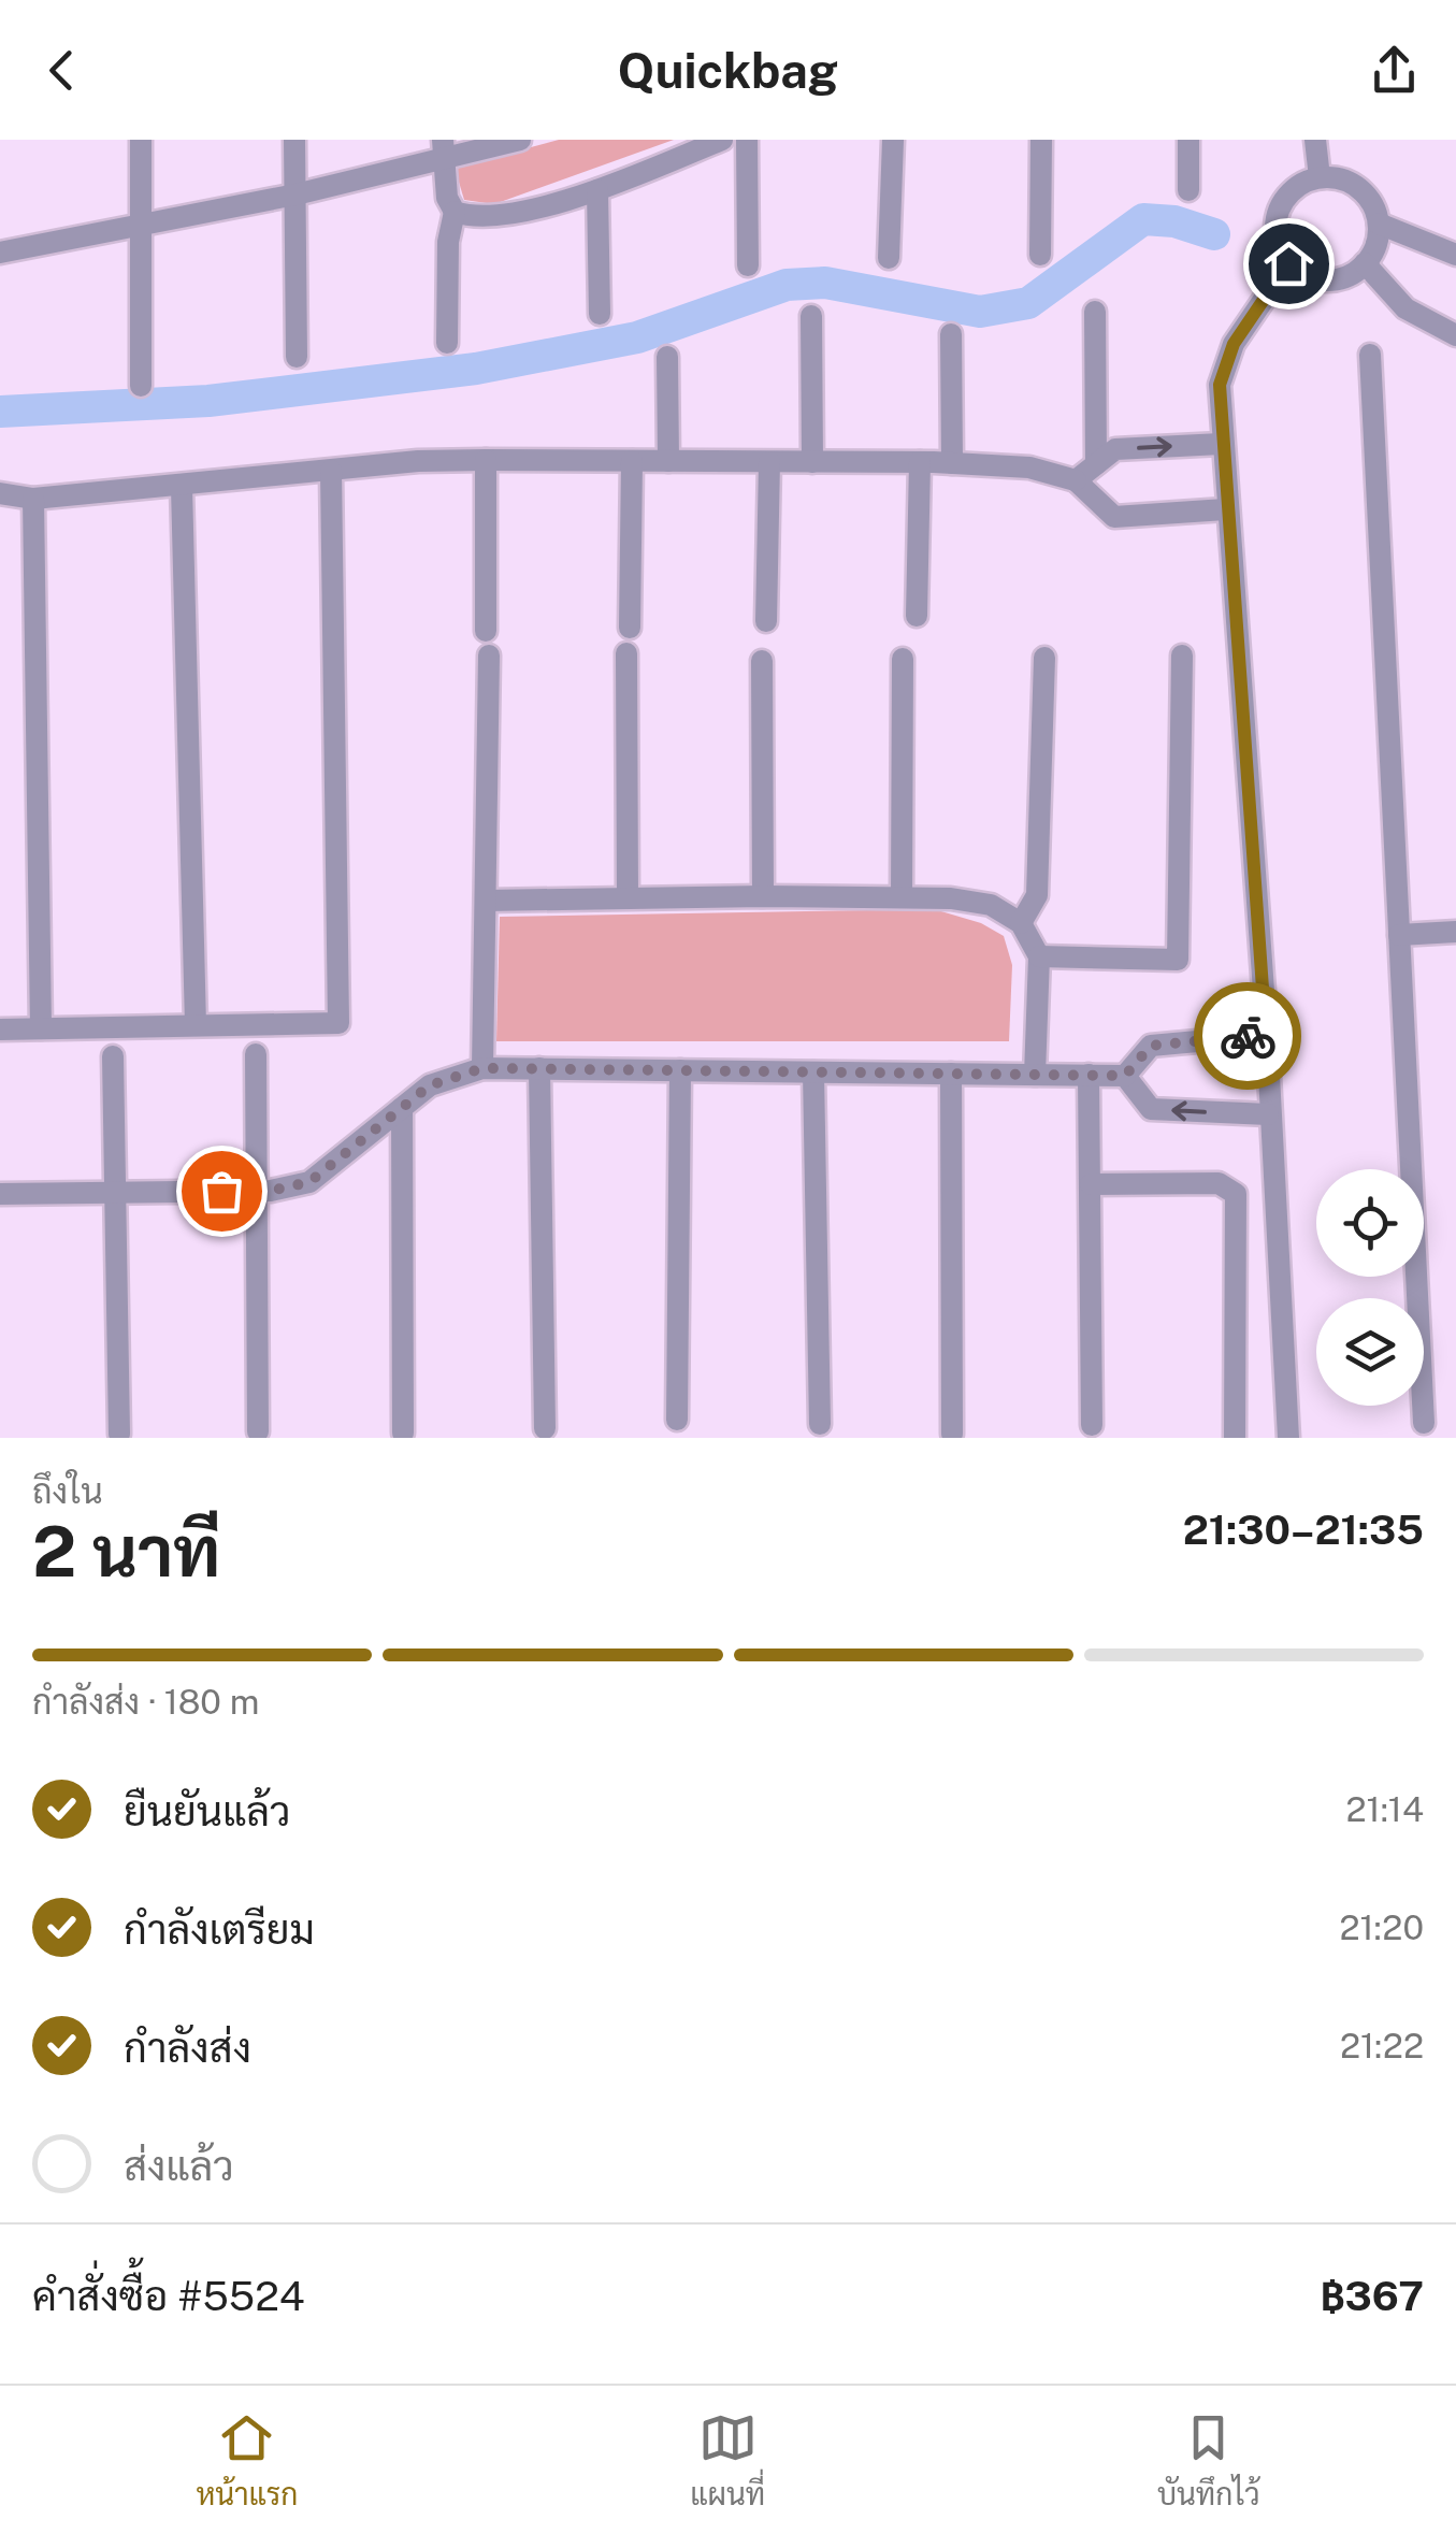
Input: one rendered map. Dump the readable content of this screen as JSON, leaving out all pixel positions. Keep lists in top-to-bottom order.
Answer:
{
  "page": {
    "header": "Quickbag",
    "heading": ["2 นาที", "ถึงใน", "21:30–21:35"],
    "panel": ["คำสั่งซื้อ #5524", "฿367"],
    "bar": "กำลังส่ง · 180 m",
    "list": [
      ["ยืนยันแล้ว", "21:14"],
      ["กำลังเตรียม", "21:20"],
      ["กำลังส่ง", "21:22"],
      "ส่งแล้ว"
    ],
    "tabs": ["หน้าแรก", "แผนที่", "บันทึกไว้"]
  }
}
